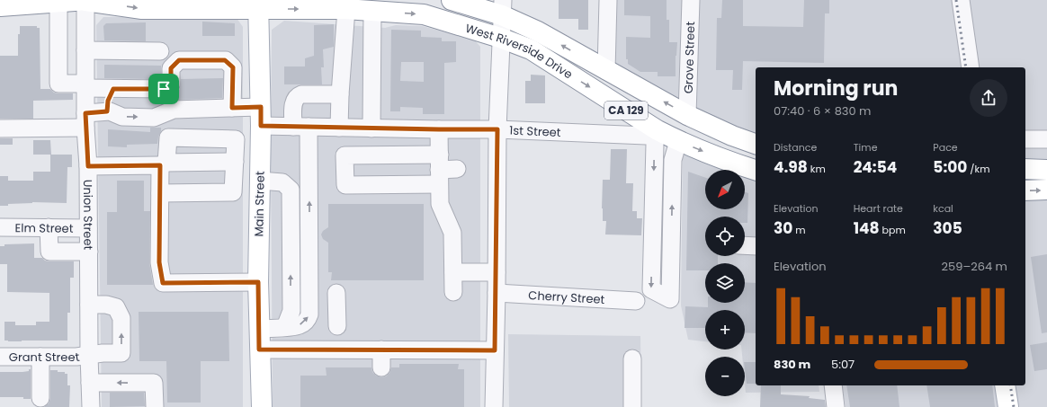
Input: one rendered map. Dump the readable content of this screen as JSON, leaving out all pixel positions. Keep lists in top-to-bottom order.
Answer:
{
  "streets": {
    "main road": ["West Riverside Drive", "CA 129", "Main Street"],
    "street": [
      "Grove Street",
      "1st Street",
      "Union Street",
      "Elm Street",
      "Cherry Street",
      "Grant Street"
    ]
  },
  "crossings": [
    ["West Riverside Drive", "Grove Street"],
    ["West Riverside Drive", "CA 129"],
    ["West Riverside Drive", "1st Street"],
    ["West Riverside Drive", "Main Street"],
    ["CA 129", "Main Street"],
    ["CA 129", "Union Street"],
    ["1st Street", "Main Street"],
    ["Union Street", "Elm Street"],
    ["Union Street", "Grant Street"]
  ],
  "north": "bottom left",
  "page": {
    "heading": ["Morning run", "07:40 · 6 × 830 m"],
    "stats": [
      ["Distance", "4.98 km"],
      ["Time", "24:54"],
      ["Pace", "5:00 /km"],
      ["Elevation", "30 m"],
      ["Heart rate", "148 bpm"],
      ["kcal", "305"]
    ],
    "map_buttons": ["+", "−"],
    "chart": ["Elevation", "259–264 m"],
    "list": [
      {
        "name": "830 m",
        "note": "5:07"
      }
    ]
  }
}
